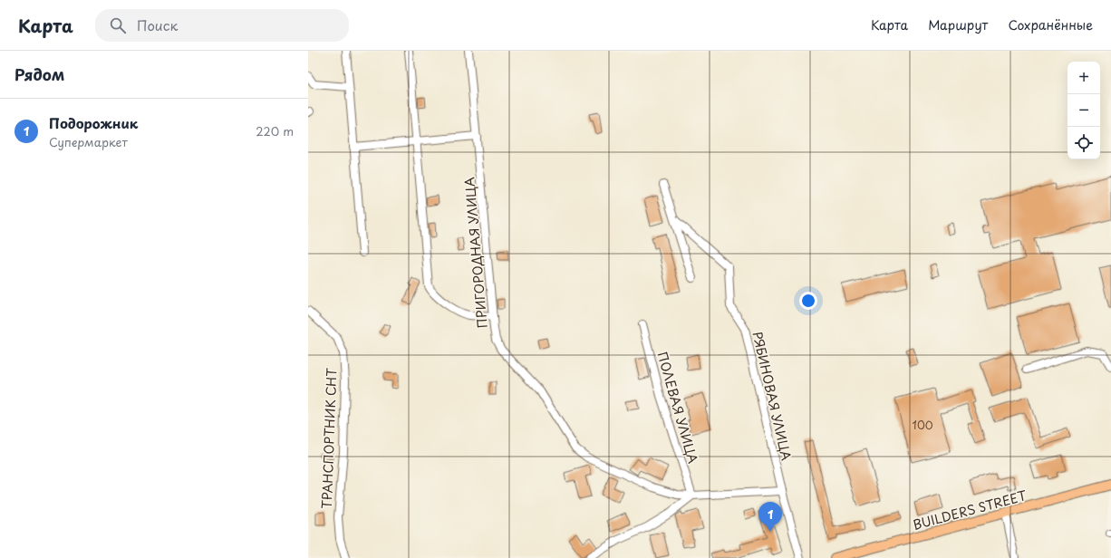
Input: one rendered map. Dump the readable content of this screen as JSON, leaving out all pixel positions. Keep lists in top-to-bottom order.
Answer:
{
  "streets": {
    "main road": ["BUILDERS STREET"],
    "lane": [
      "ПРИГОРОДНАЯ УЛИЦА",
      "РЯБИНОВАЯ УЛИЦА",
      "ПОЛЕВАЯ УЛИЦА",
      "ТРАНСПОРТНИК СНТ"
    ]
  },
  "crossings": [
    ["ПРИГОРОДНАЯ УЛИЦА", "РЯБИНОВАЯ УЛИЦА"],
    ["ПРИГОРОДНАЯ УЛИЦА", "ПОЛЕВАЯ УЛИЦА"]
  ],
  "house_numbers": ["100"],
  "page": {
    "header": "Карта",
    "search": "Поиск",
    "nav": ["Карта", "Маршрут", "Сохранённые"],
    "heading": "Рядом",
    "map_buttons": ["+", "−"],
    "list": [
      {
        "mark": "1",
        "name": "Подорожник",
        "note": "Супермаркет",
        "value": "220 m"
      }
    ],
    "pins": "1"
  }
}
